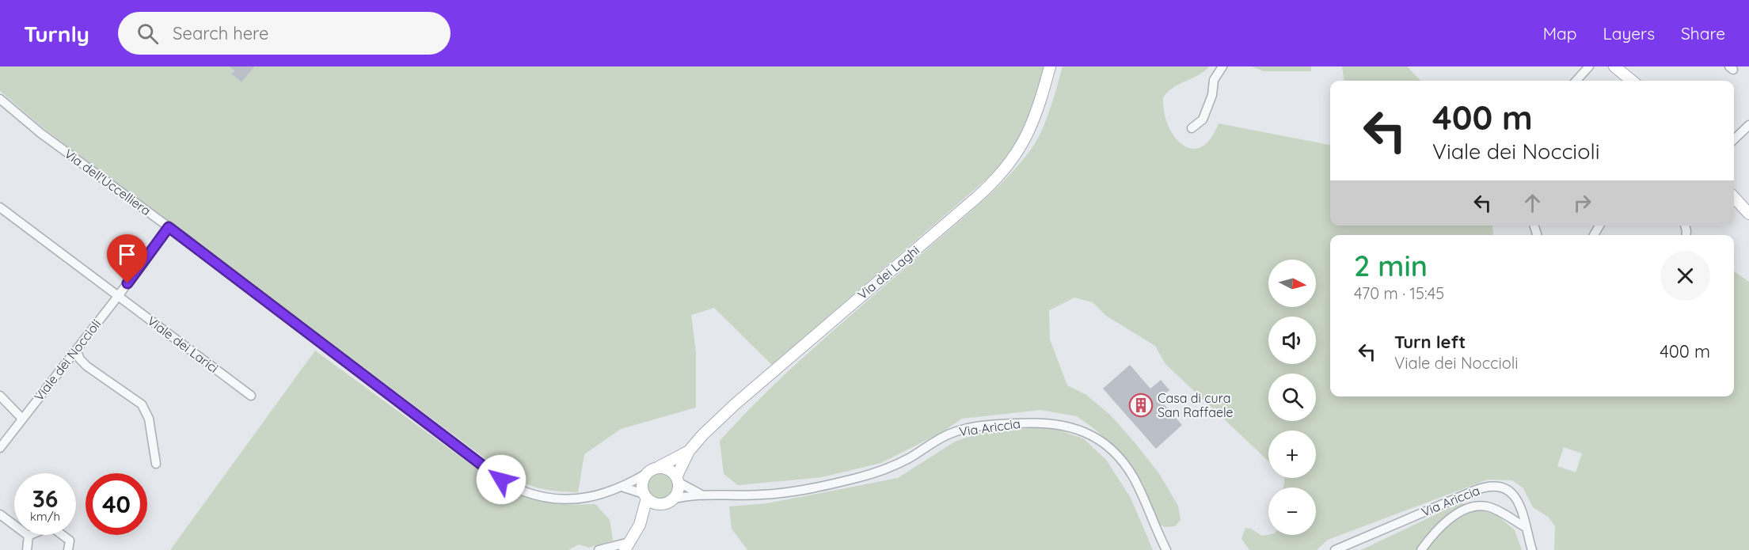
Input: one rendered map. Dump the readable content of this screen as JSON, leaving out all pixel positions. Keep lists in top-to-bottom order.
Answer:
{
  "streets": {
    "main road": ["Via dei Laghi"],
    "street": [
      "Via dell'Uccelliera",
      "Viale dei Larici",
      "Viale dei Noccioli",
      "Via Ariccia"
    ]
  },
  "crossings": [
    ["Via dell'Uccelliera", "Viale dei Noccioli"],
    ["Via dei Laghi", "Via Ariccia"],
    ["Viale dei Larici", "Viale dei Noccioli"]
  ],
  "places": {
    "building": ["Casa di cura San Raffaele"]
  },
  "north": "right",
  "page": {
    "header": "Turnly",
    "search": "Search here",
    "nav": ["Map", "Layers", "Share"],
    "turn": ["400 m", "Viale dei Noccioli"],
    "heading": ["2 min", "470 m · 15:45"],
    "map_buttons": ["+", "−"],
    "list": [
      {
        "name": "Turn left",
        "note": "Viale dei Noccioli",
        "value": "400 m"
      }
    ],
    "speed": "36 km/h",
    "limit": "40"
  }
}
